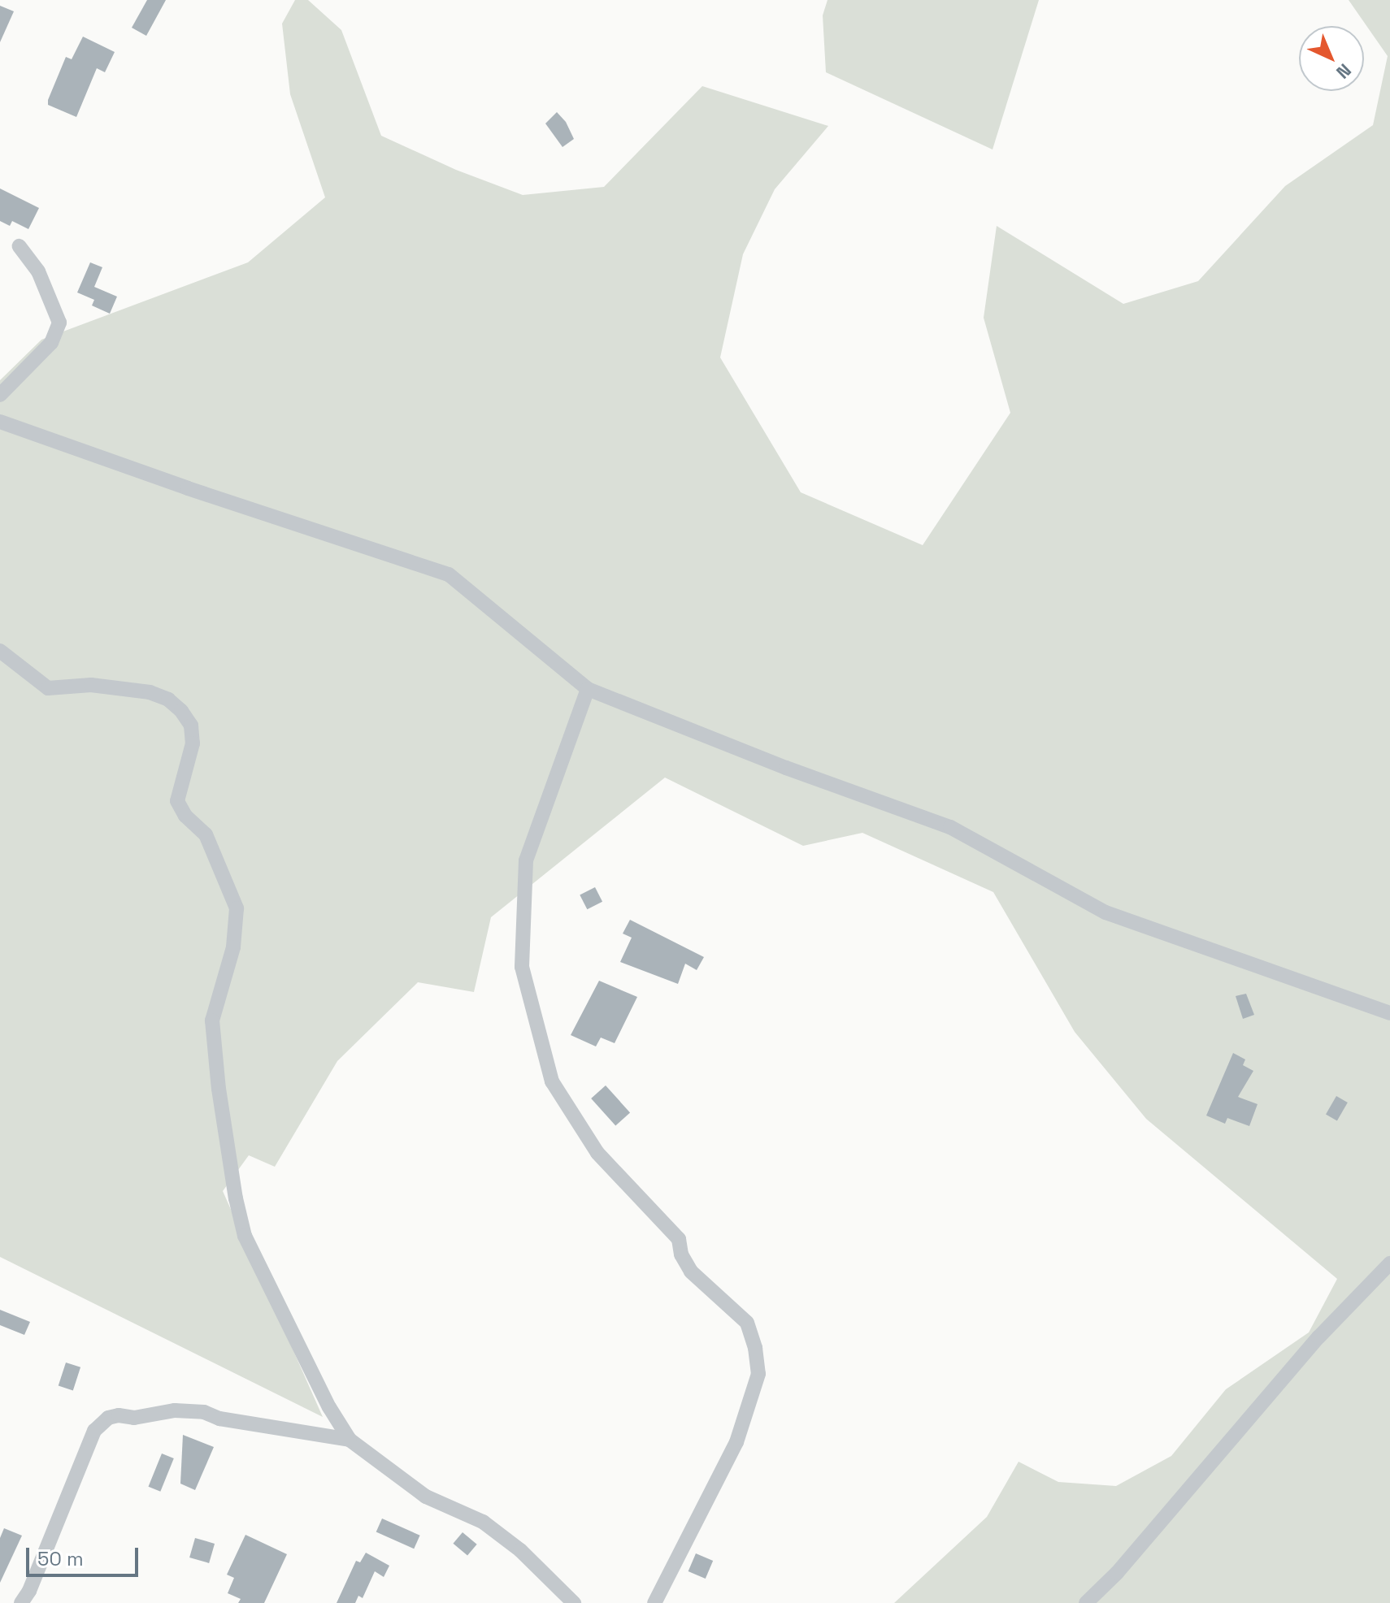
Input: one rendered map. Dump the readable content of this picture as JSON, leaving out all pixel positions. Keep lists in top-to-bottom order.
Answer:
{
  "scale_bar": "50 m",
  "north": "bottom right"
}
